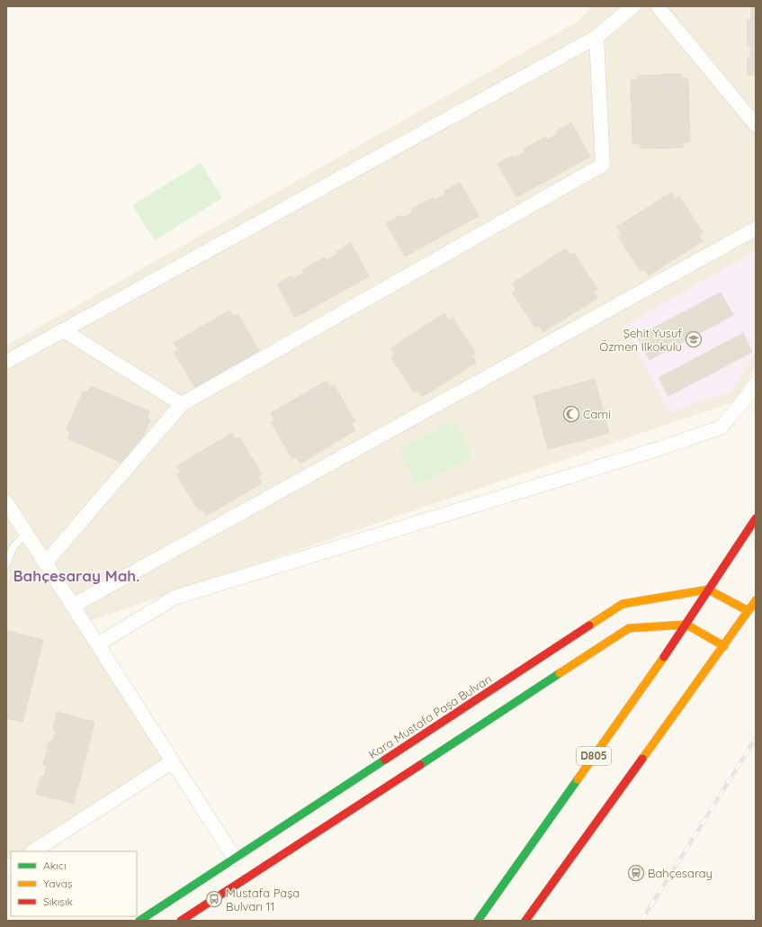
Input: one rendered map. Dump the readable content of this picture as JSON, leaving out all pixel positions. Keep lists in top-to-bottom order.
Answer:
{
  "streets": {
    "main road": ["Kara Mustafa Paşa Bulvarı", "D805"]
  },
  "crossings": [
    ["Kara Mustafa Paşa Bulvarı", "D805"]
  ],
  "districts": ["Bahçesaray Mah."],
  "places": {
    "school or university": ["Şehit Yusuf Özmen İlkokulu"],
    "mosque": ["Cami"],
    "station": ["Bahçesaray"],
    "bus stop": ["Mustafa Paşa Bulvarı 11"]
  },
  "legend": ["Akıcı", "Yavaş", "Sıkışık"]
}
